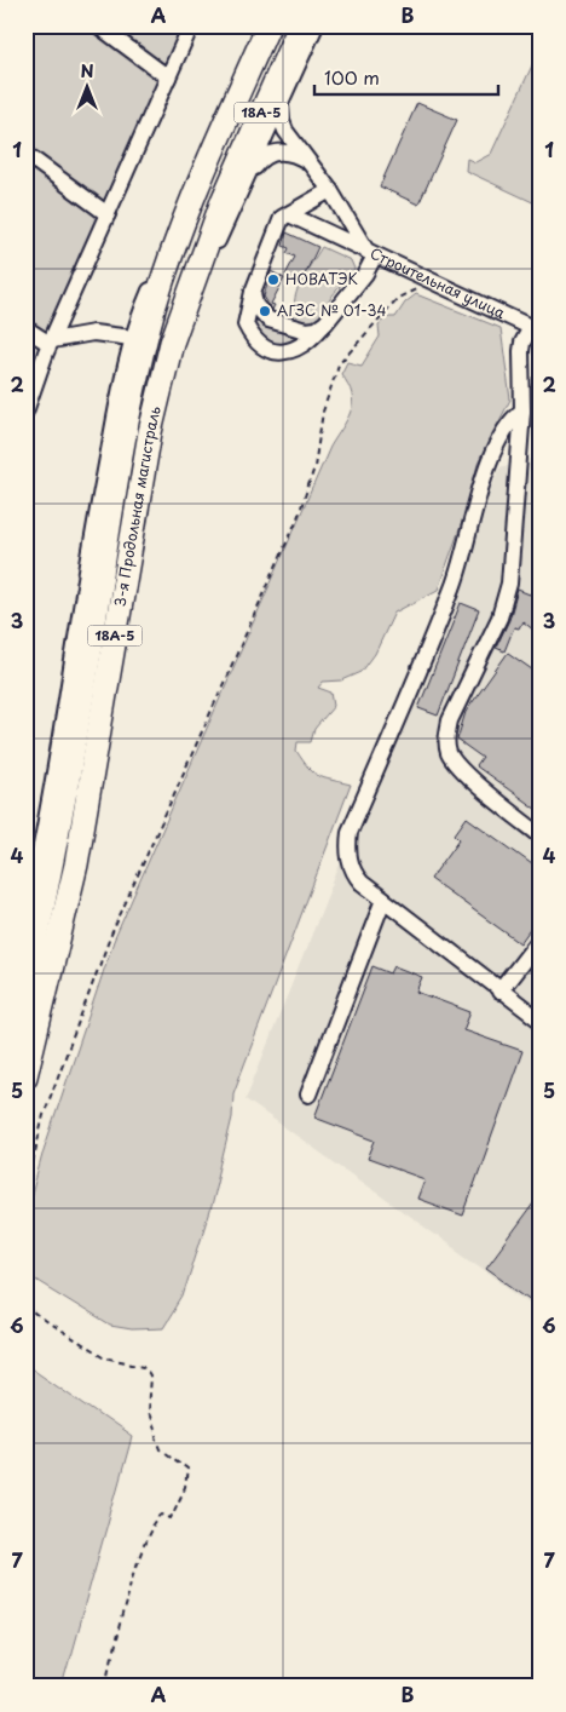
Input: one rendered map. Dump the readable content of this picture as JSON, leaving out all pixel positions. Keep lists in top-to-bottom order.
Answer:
{
  "streets": {
    "highway": ["18А-5", "3-я Продольная магистраль"],
    "street": ["Строительная улица"]
  },
  "places": ["НОВАТЭК", "АГЗС № 01-34"],
  "scale_bar": "100 m",
  "north": "top",
  "grid": {
    "columns": ["A", "B"],
    "rows": [
      "1",
      "2",
      "3",
      "4",
      "5",
      "6",
      "7"
    ]
  }
}
